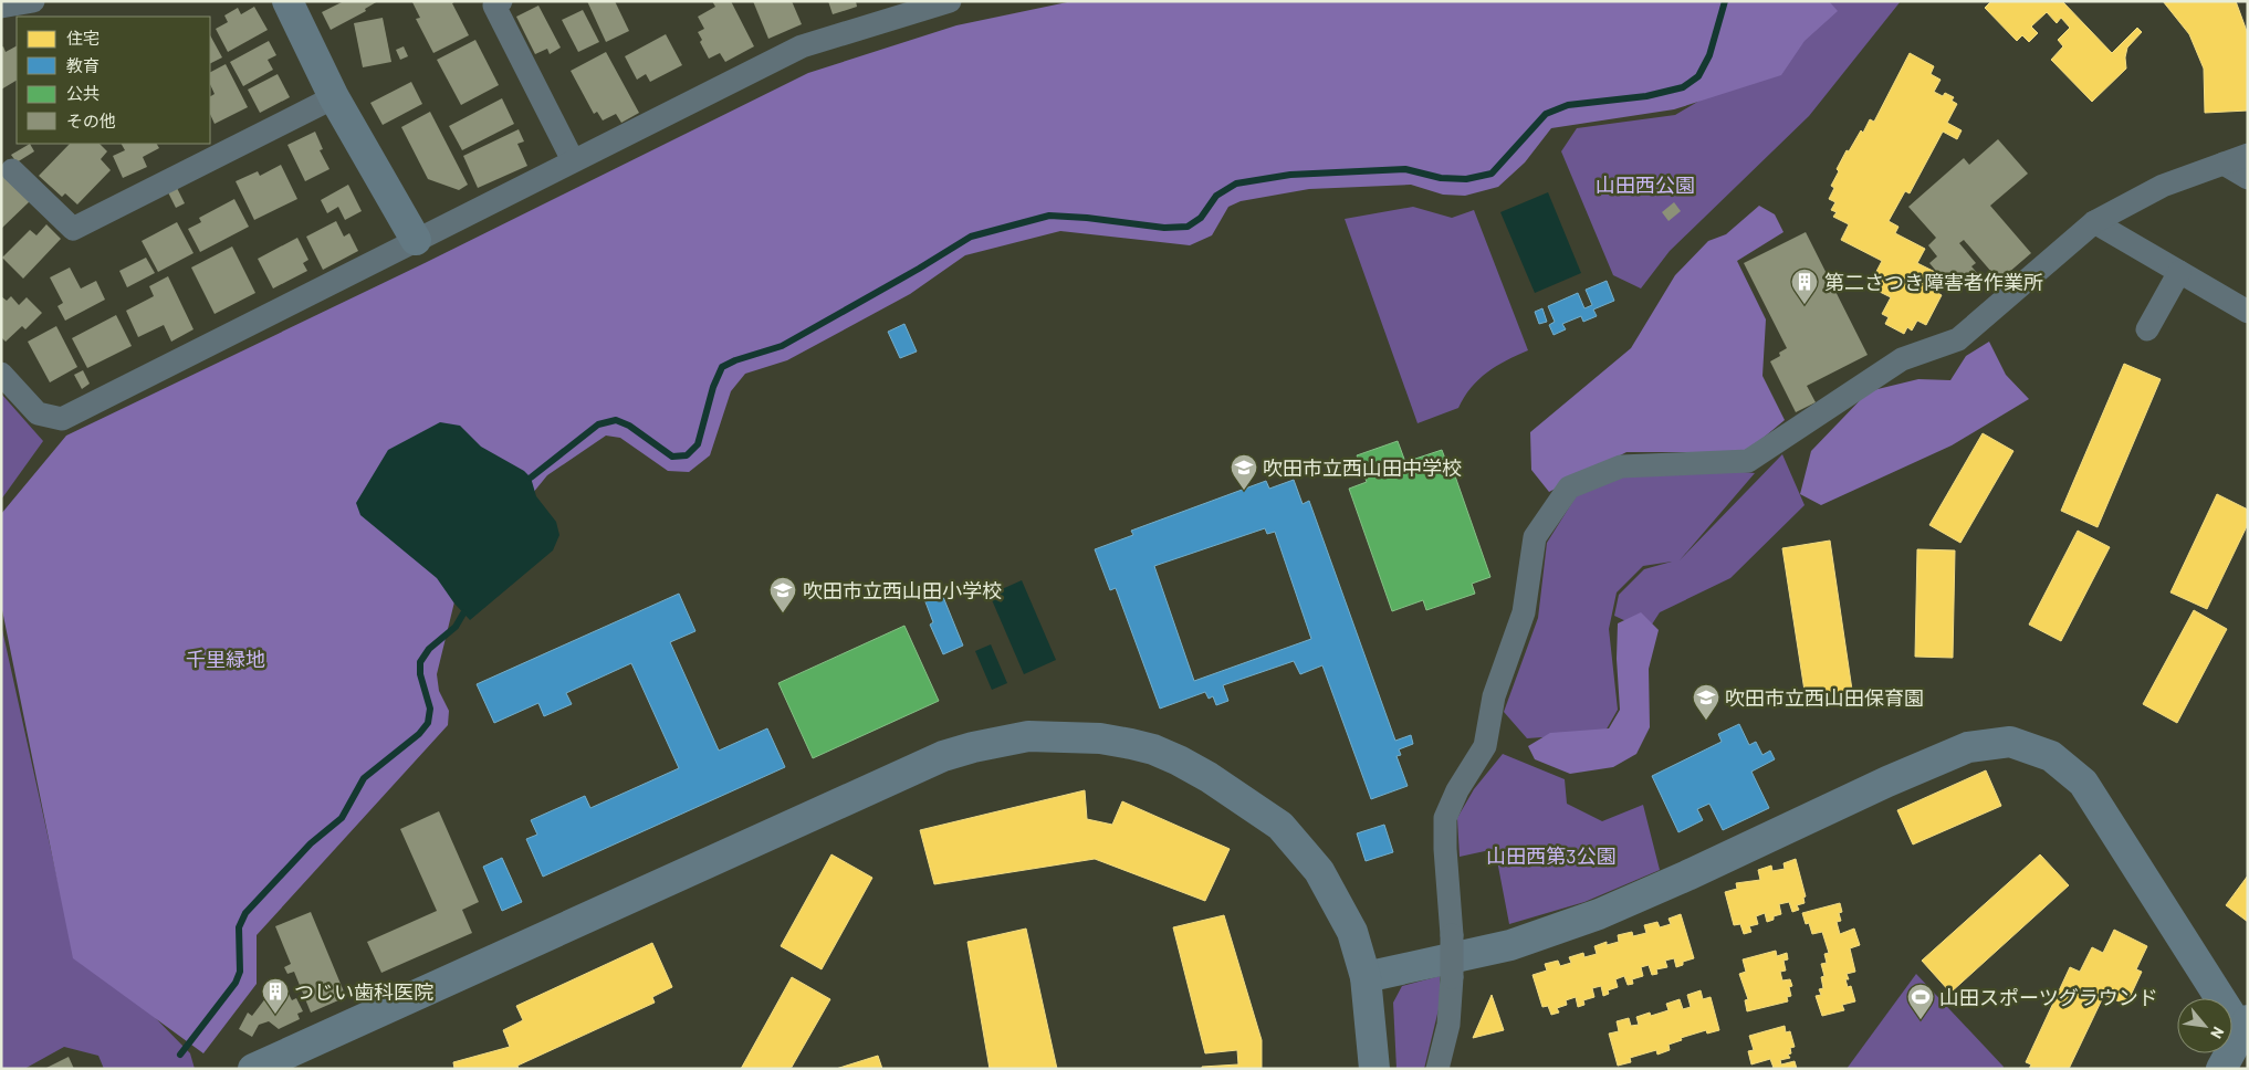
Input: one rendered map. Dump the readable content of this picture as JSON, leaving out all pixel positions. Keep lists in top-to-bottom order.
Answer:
{
  "parks": ["山田西公園", "千里緑地", "山田西第3公園"],
  "places": {
    "building": ["第二さつき障害者作業所", "つじい歯科医院"],
    "school or university": ["吹田市立西山田中学校", "吹田市立西山田小学校", "吹田市立西山田保育園"],
    "sports": ["山田スポーツグラウンド"]
  },
  "legend": [
    "住宅",
    "教育",
    "公共",
    "その他"
  ],
  "north": "bottom right"
}
